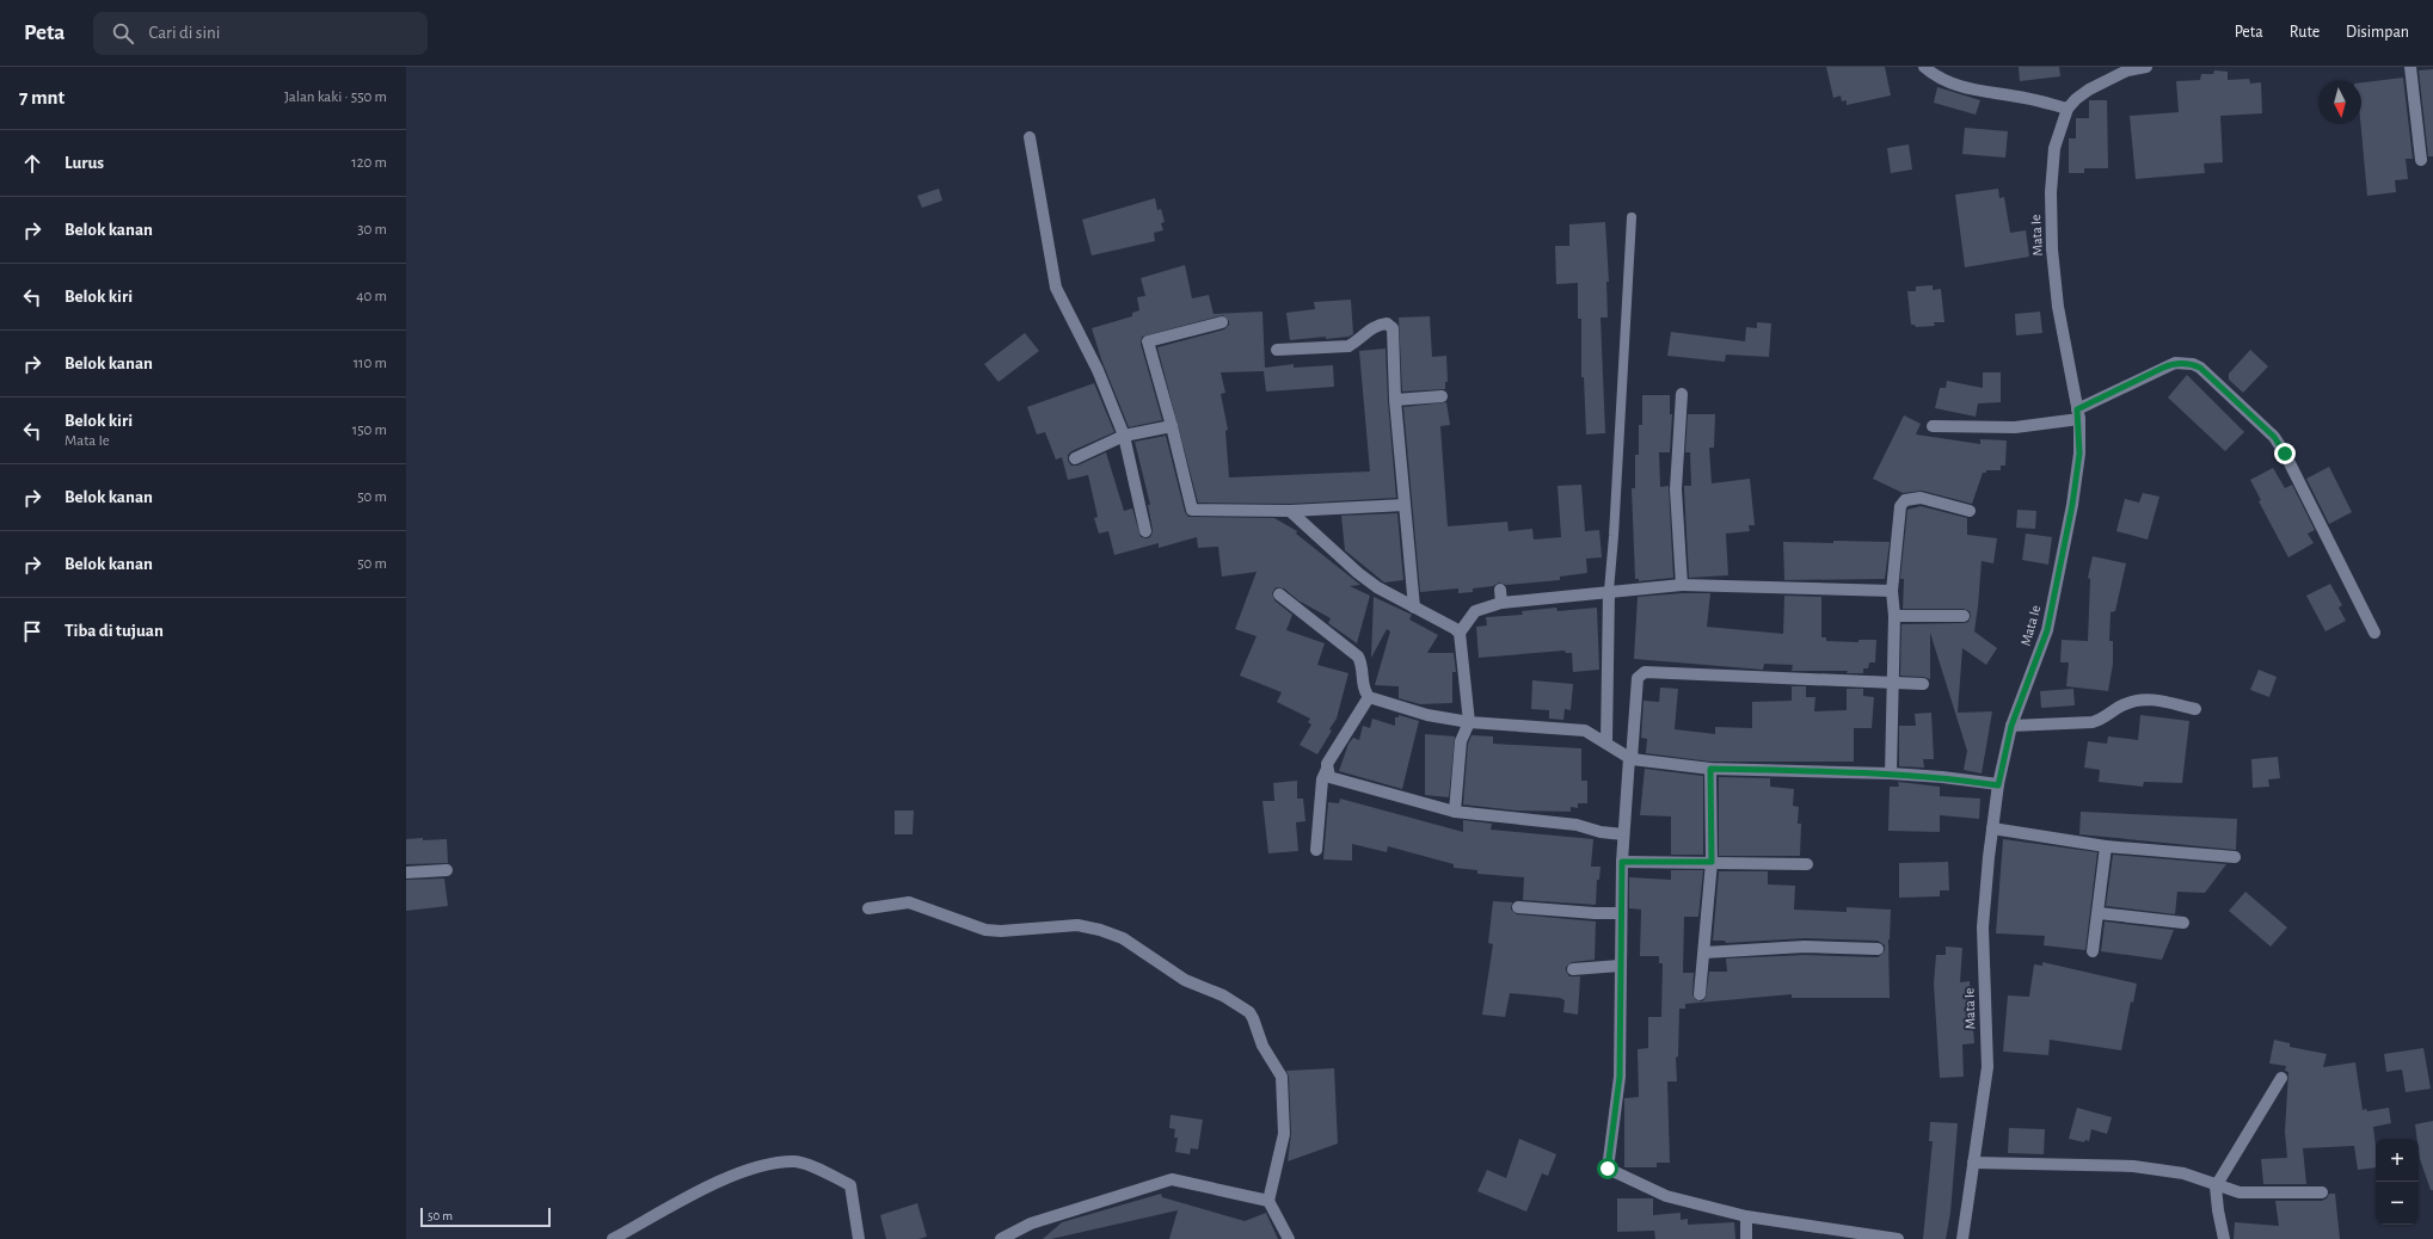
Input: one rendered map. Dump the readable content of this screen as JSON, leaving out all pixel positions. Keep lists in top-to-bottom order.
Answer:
{
  "streets": {
    "street": ["Mata Ie"]
  },
  "scale_bar": "50 m",
  "north": "bottom",
  "page": {
    "header": "Peta",
    "search": "Cari di sini",
    "nav": ["Peta", "Rute", "Disimpan"],
    "heading": ["7 mnt", "Jalan kaki · 550 m"],
    "list": [
      ["Lurus", "120 m"],
      ["Belok kanan", "30 m"],
      ["Belok kiri", "40 m"],
      ["Belok kanan", "110 m"],
      ["Belok kiri", "Mata Ie", "150 m"],
      ["Belok kanan", "50 m"],
      ["Belok kanan", "50 m"],
      "Tiba di tujuan"
    ],
    "map_buttons": ["+", "−"],
    "scale": "50 m"
  }
}
